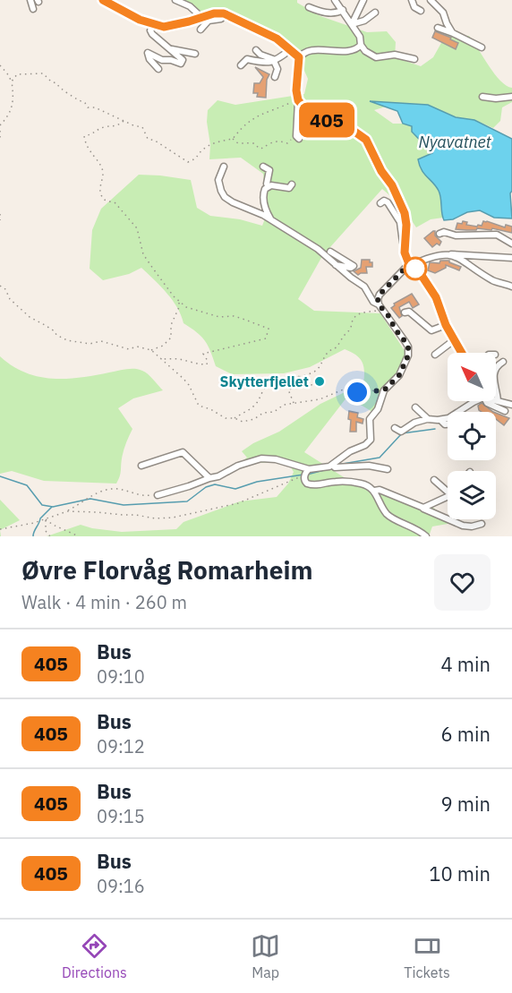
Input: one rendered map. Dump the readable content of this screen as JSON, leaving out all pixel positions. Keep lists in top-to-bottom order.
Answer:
{
  "water": ["Nyavatnet"],
  "places": ["Skytterfjellet"],
  "lines": ["bus line 405"],
  "north": "top left",
  "page": {
    "on_map": "405",
    "heading": ["Øvre Florvåg Romarheim", "Walk · 4 min · 260 m"],
    "list": [
      {
        "mark": "405",
        "name": "Bus",
        "note": "09:10",
        "value": "4 min"
      },
      {
        "mark": "405",
        "name": "Bus",
        "note": "09:12",
        "value": "6 min"
      },
      {
        "mark": "405",
        "name": "Bus",
        "note": "09:15",
        "value": "9 min"
      },
      {
        "mark": "405",
        "name": "Bus",
        "note": "09:16",
        "value": "10 min"
      }
    ],
    "tabs": ["Directions", "Map", "Tickets"]
  }
}
